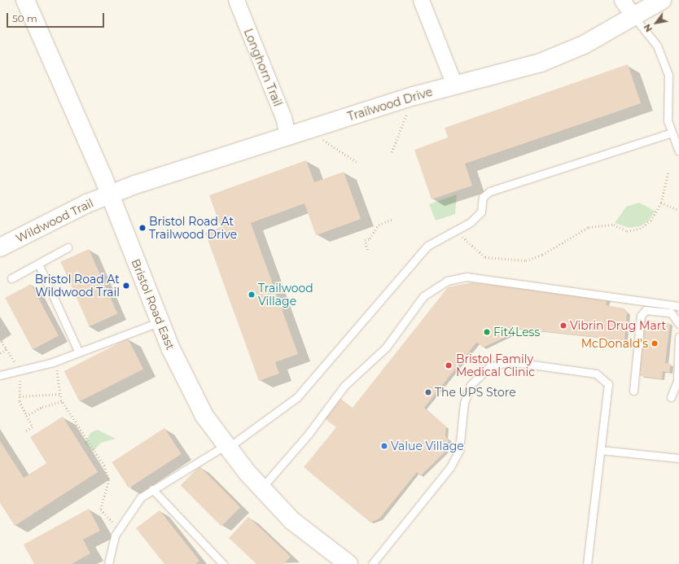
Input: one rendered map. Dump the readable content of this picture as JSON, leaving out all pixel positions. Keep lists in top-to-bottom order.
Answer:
{
  "streets": {
    "street": [
      "Longhorn Trail",
      "Trailwood Drive",
      "Wildwood Trail",
      "Bristol Road East"
    ]
  },
  "crossings": [
    ["Longhorn Trail", "Trailwood Drive"],
    ["Trailwood Drive", "Wildwood Trail"],
    ["Trailwood Drive", "Bristol Road East"],
    ["Wildwood Trail", "Bristol Road East"]
  ],
  "places": [
    "Bristol Road At Trailwood Drive",
    "Bristol Road At Wildwood Trail",
    "Trailwood Village",
    "Vibrin Drug Mart",
    "Fit4Less",
    "McDonald's",
    "Bristol Family Medical Clinic",
    "The UPS Store",
    "Value Village"
  ],
  "scale_bar": "50 m",
  "north": "bottom left"
}
